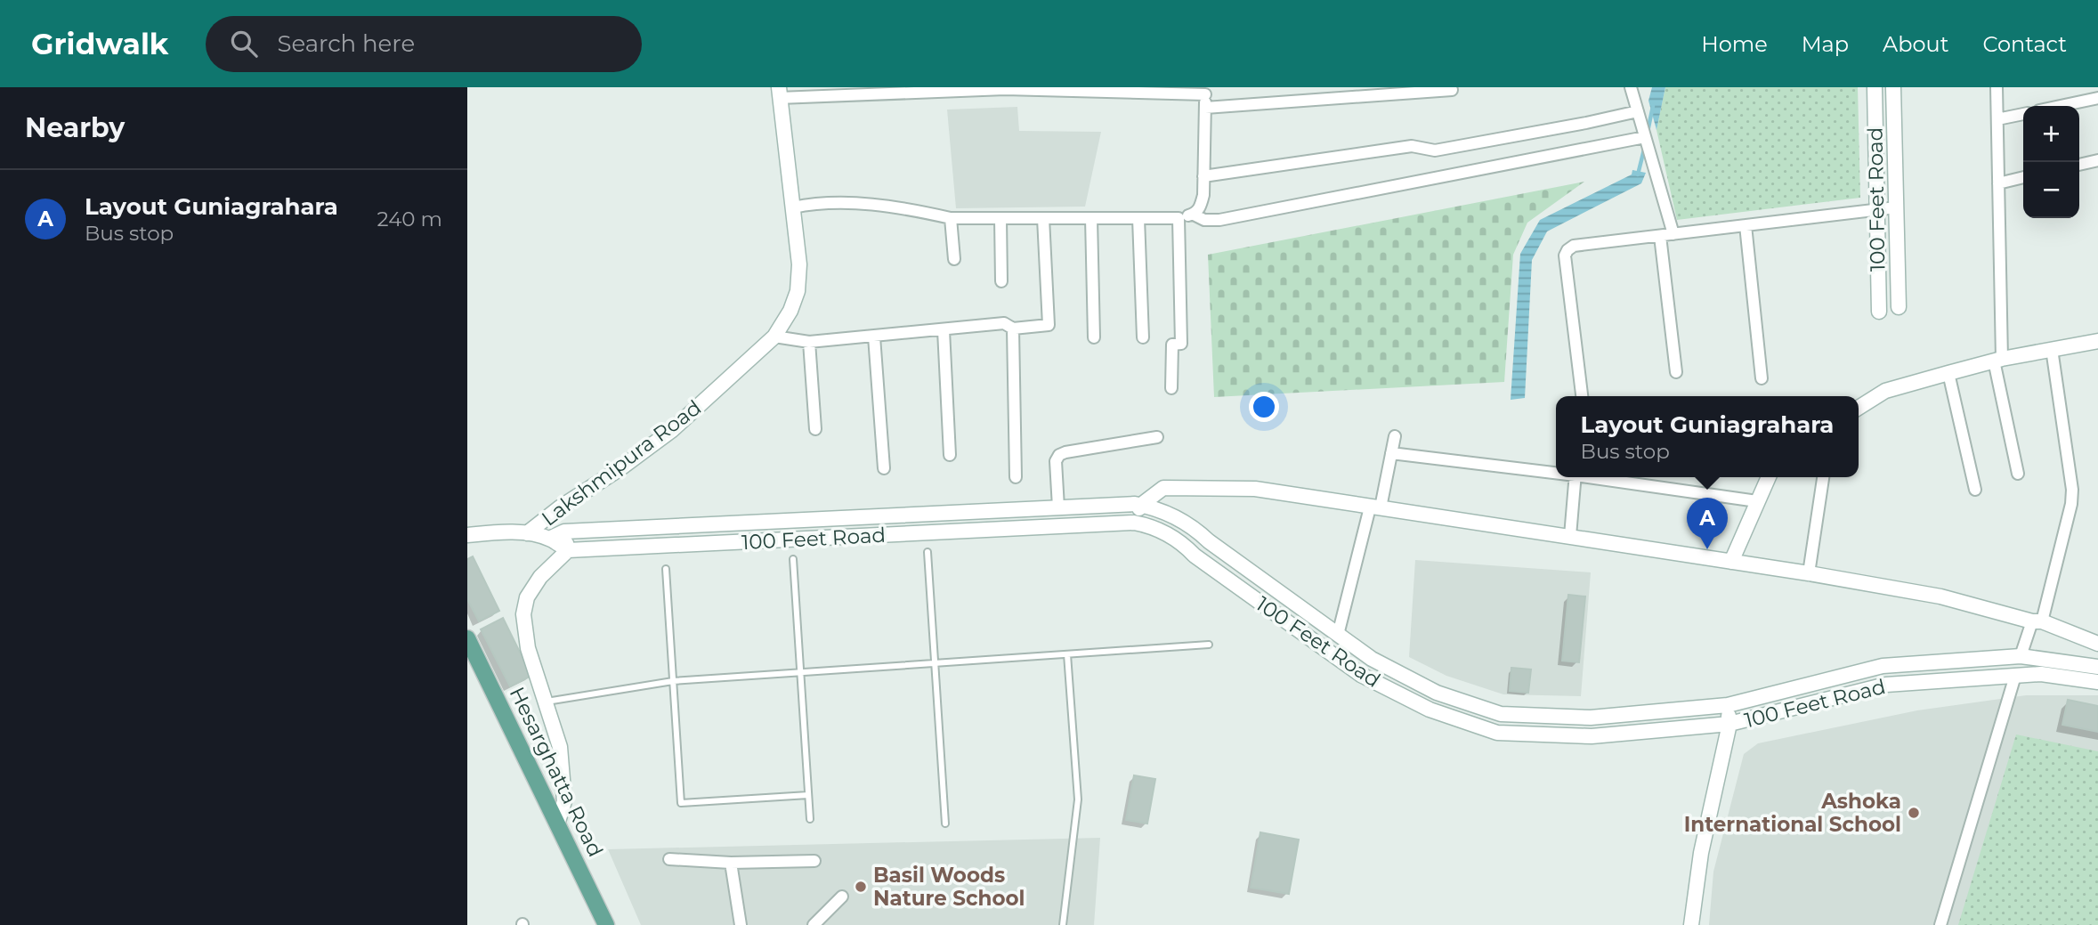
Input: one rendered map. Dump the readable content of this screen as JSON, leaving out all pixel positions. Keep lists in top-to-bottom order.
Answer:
{
  "streets": {
    "main road": ["100 Feet Road", "Lakshmipura Road", "Hesarghatta Road"]
  },
  "places": ["Ashoka International School", "Basil Woods Nature School"],
  "page": {
    "header": "Gridwalk",
    "search": "Search here",
    "nav": [
      "Home",
      "Map",
      "About",
      "Contact"
    ],
    "heading": "Nearby",
    "map_buttons": ["+", "−"],
    "list": [
      {
        "mark": "A",
        "name": "Layout Guniagrahara",
        "note": "Bus stop",
        "value": "240 m"
      }
    ],
    "popup": ["Layout Guniagrahara", "Bus stop"],
    "pins": "A"
  }
}
